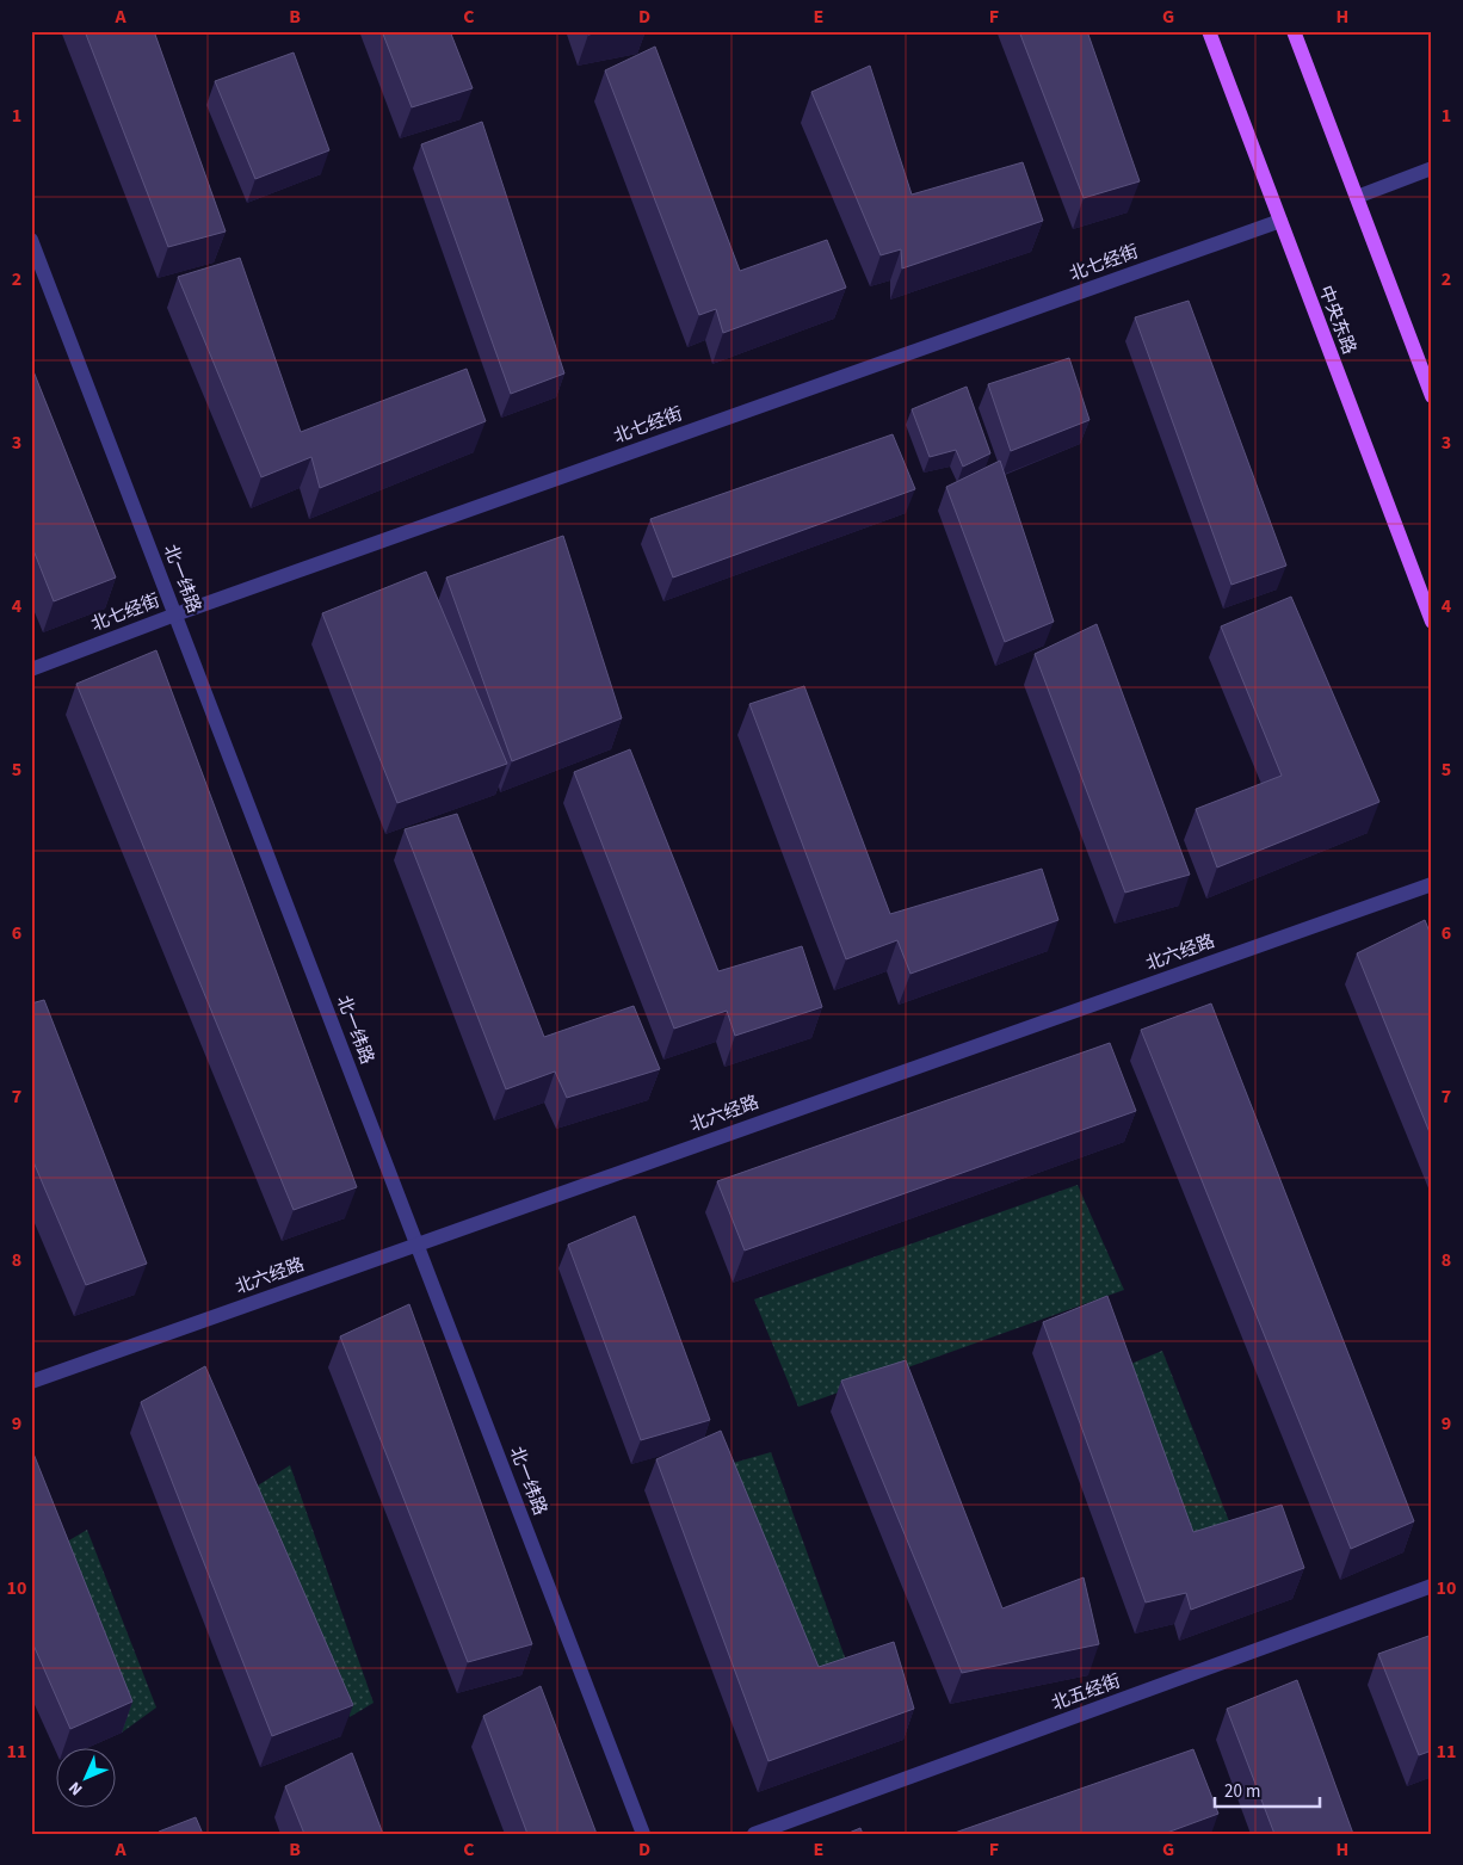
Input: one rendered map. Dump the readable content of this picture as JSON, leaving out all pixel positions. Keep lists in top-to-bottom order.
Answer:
{
  "streets": {
    "main road": ["中央东路"],
    "street": [
      "北七经街",
      "北一纬路",
      "北六经路",
      "北五经街"
    ]
  },
  "crossings": [
    ["北七经街", "中央东路"],
    ["北七经街", "北一纬路"],
    ["北一纬路", "北六经路"]
  ],
  "scale_bar": "20 m",
  "north": "bottom left",
  "grid": {
    "columns": [
      "A",
      "B",
      "C",
      "D",
      "E",
      "F",
      "G",
      "H"
    ],
    "rows": [
      "1",
      "2",
      "3",
      "4",
      "5",
      "6",
      "7",
      "8",
      "9",
      "10",
      "11"
    ]
  }
}
